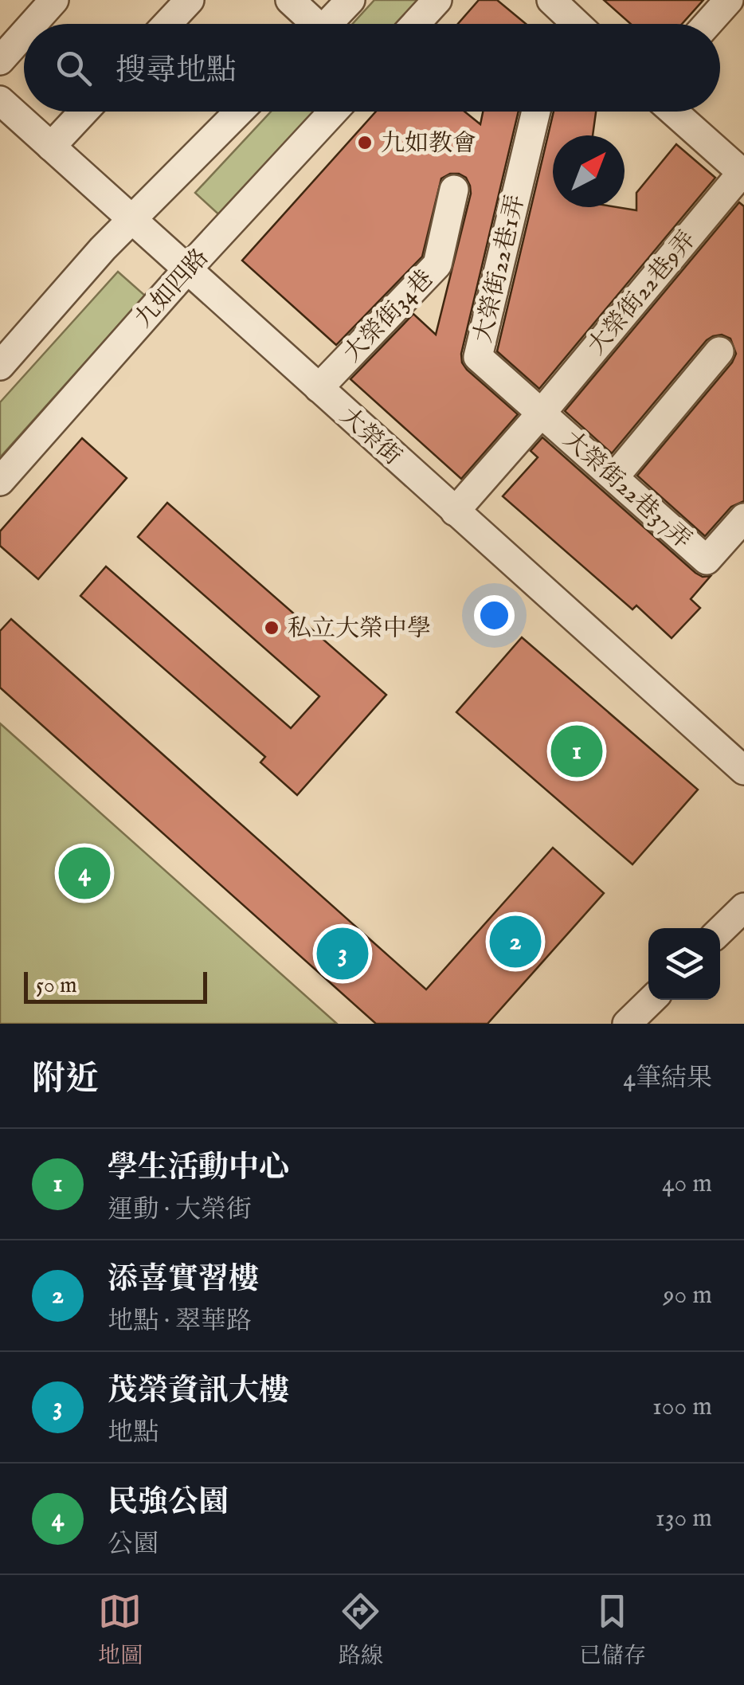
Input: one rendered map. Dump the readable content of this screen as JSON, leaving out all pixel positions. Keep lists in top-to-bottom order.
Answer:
{
  "streets": {
    "street": [
      "大榮街22巷1弄",
      "九如四路",
      "大榮街22巷9弄",
      "大榮街34巷",
      "大榮街",
      "大榮街22巷37弄"
    ]
  },
  "crossings": [
    ["大榮街22巷1弄", "大榮街22巷9弄"],
    ["大榮街22巷1弄", "大榮街22巷37弄"],
    ["九如四路", "大榮街"],
    ["大榮街22巷9弄", "大榮街"],
    ["大榮街22巷9弄", "大榮街22巷37弄"],
    ["大榮街34巷", "大榮街"]
  ],
  "places": ["九如教會", "私立大榮中學"],
  "scale_bar": "50 m",
  "north": "top right",
  "page": {
    "search": "搜尋地點",
    "pins": [
      "1",
      "4",
      "2",
      "3"
    ],
    "scale": "50 m",
    "heading": ["附近", "4筆結果"],
    "list": [
      {
        "mark": "1",
        "name": "學生活動中心",
        "note": "運動 · 大榮街",
        "value": "40 m"
      },
      {
        "mark": "2",
        "name": "添喜實習樓",
        "note": "地點 · 翠華路",
        "value": "90 m"
      },
      {
        "mark": "3",
        "name": "茂榮資訊大樓",
        "note": "地點",
        "value": "100 m"
      },
      {
        "mark": "4",
        "name": "民強公園",
        "note": "公園",
        "value": "130 m"
      }
    ],
    "nav": ["地圖", "路線", "已儲存"]
  }
}
